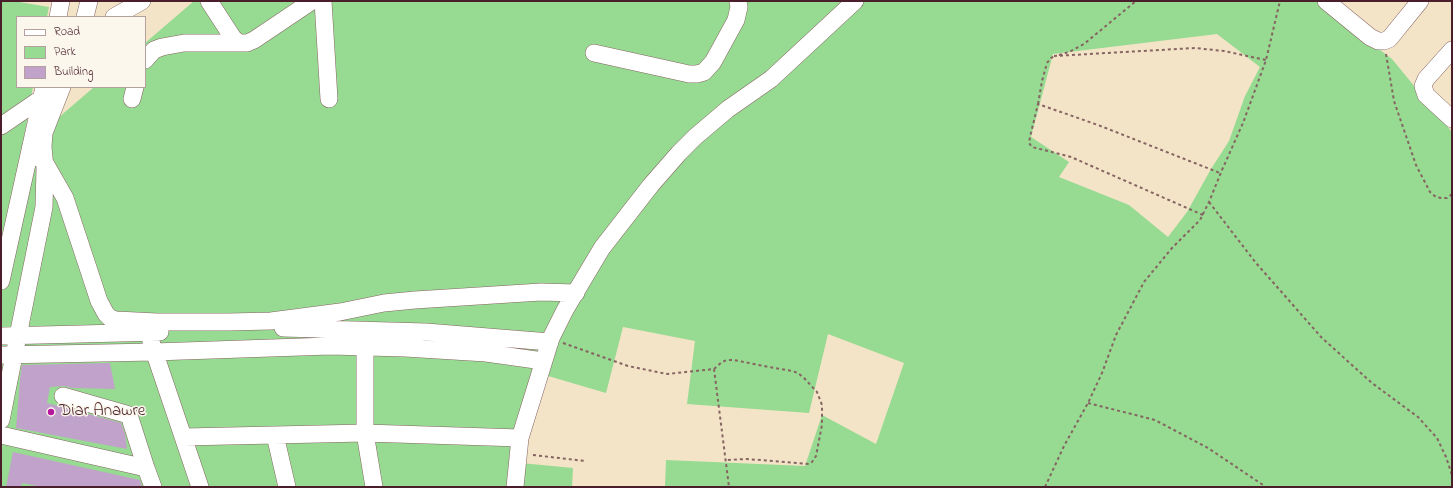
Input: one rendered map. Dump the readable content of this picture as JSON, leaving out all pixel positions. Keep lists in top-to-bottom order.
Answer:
{
  "places": ["Diar Anawre"],
  "legend": ["Road", "Park", "Building"]
}
